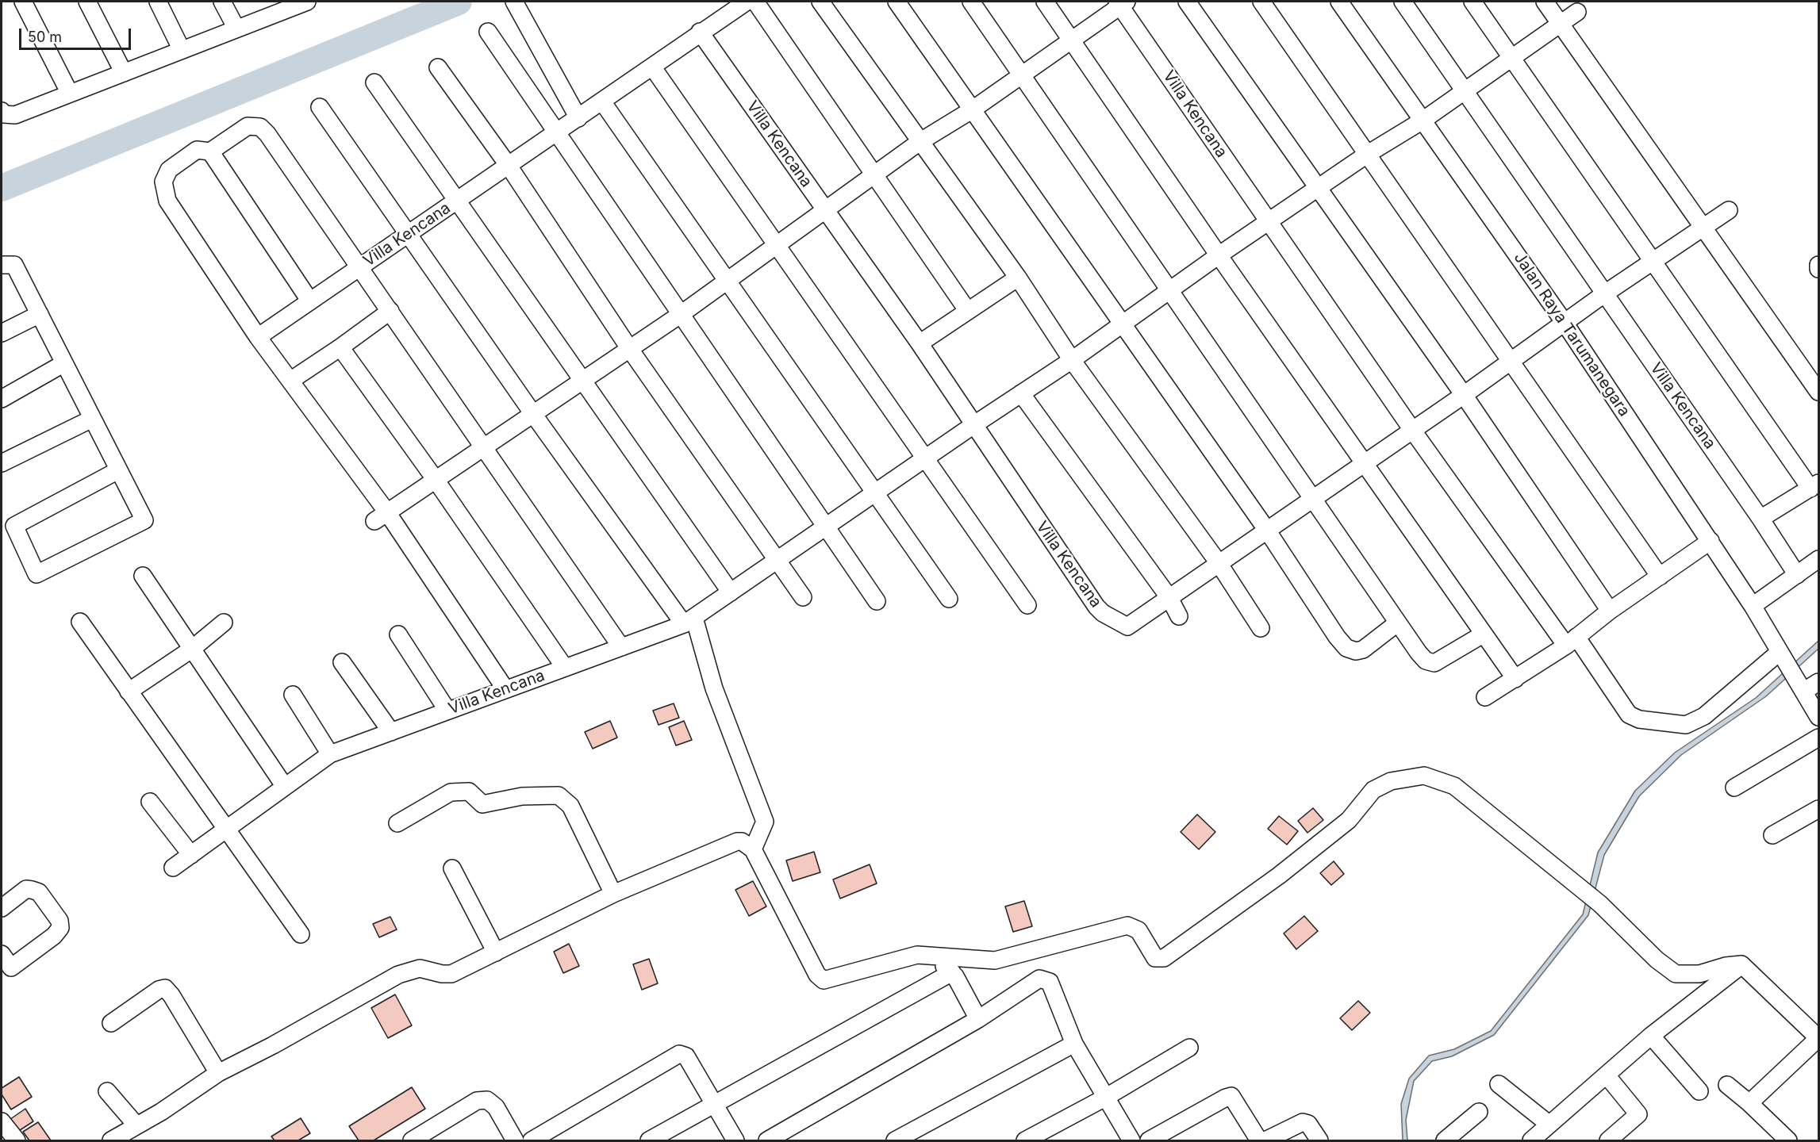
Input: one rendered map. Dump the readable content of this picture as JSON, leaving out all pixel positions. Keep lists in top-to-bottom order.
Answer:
{
  "streets": {
    "street": ["Villa Kencana", "Jalan Raya Tarumanegara"]
  },
  "crossings": [
    ["Villa Kencana", "Jalan Raya Tarumanegara"]
  ],
  "scale_bar": "50 m"
}
